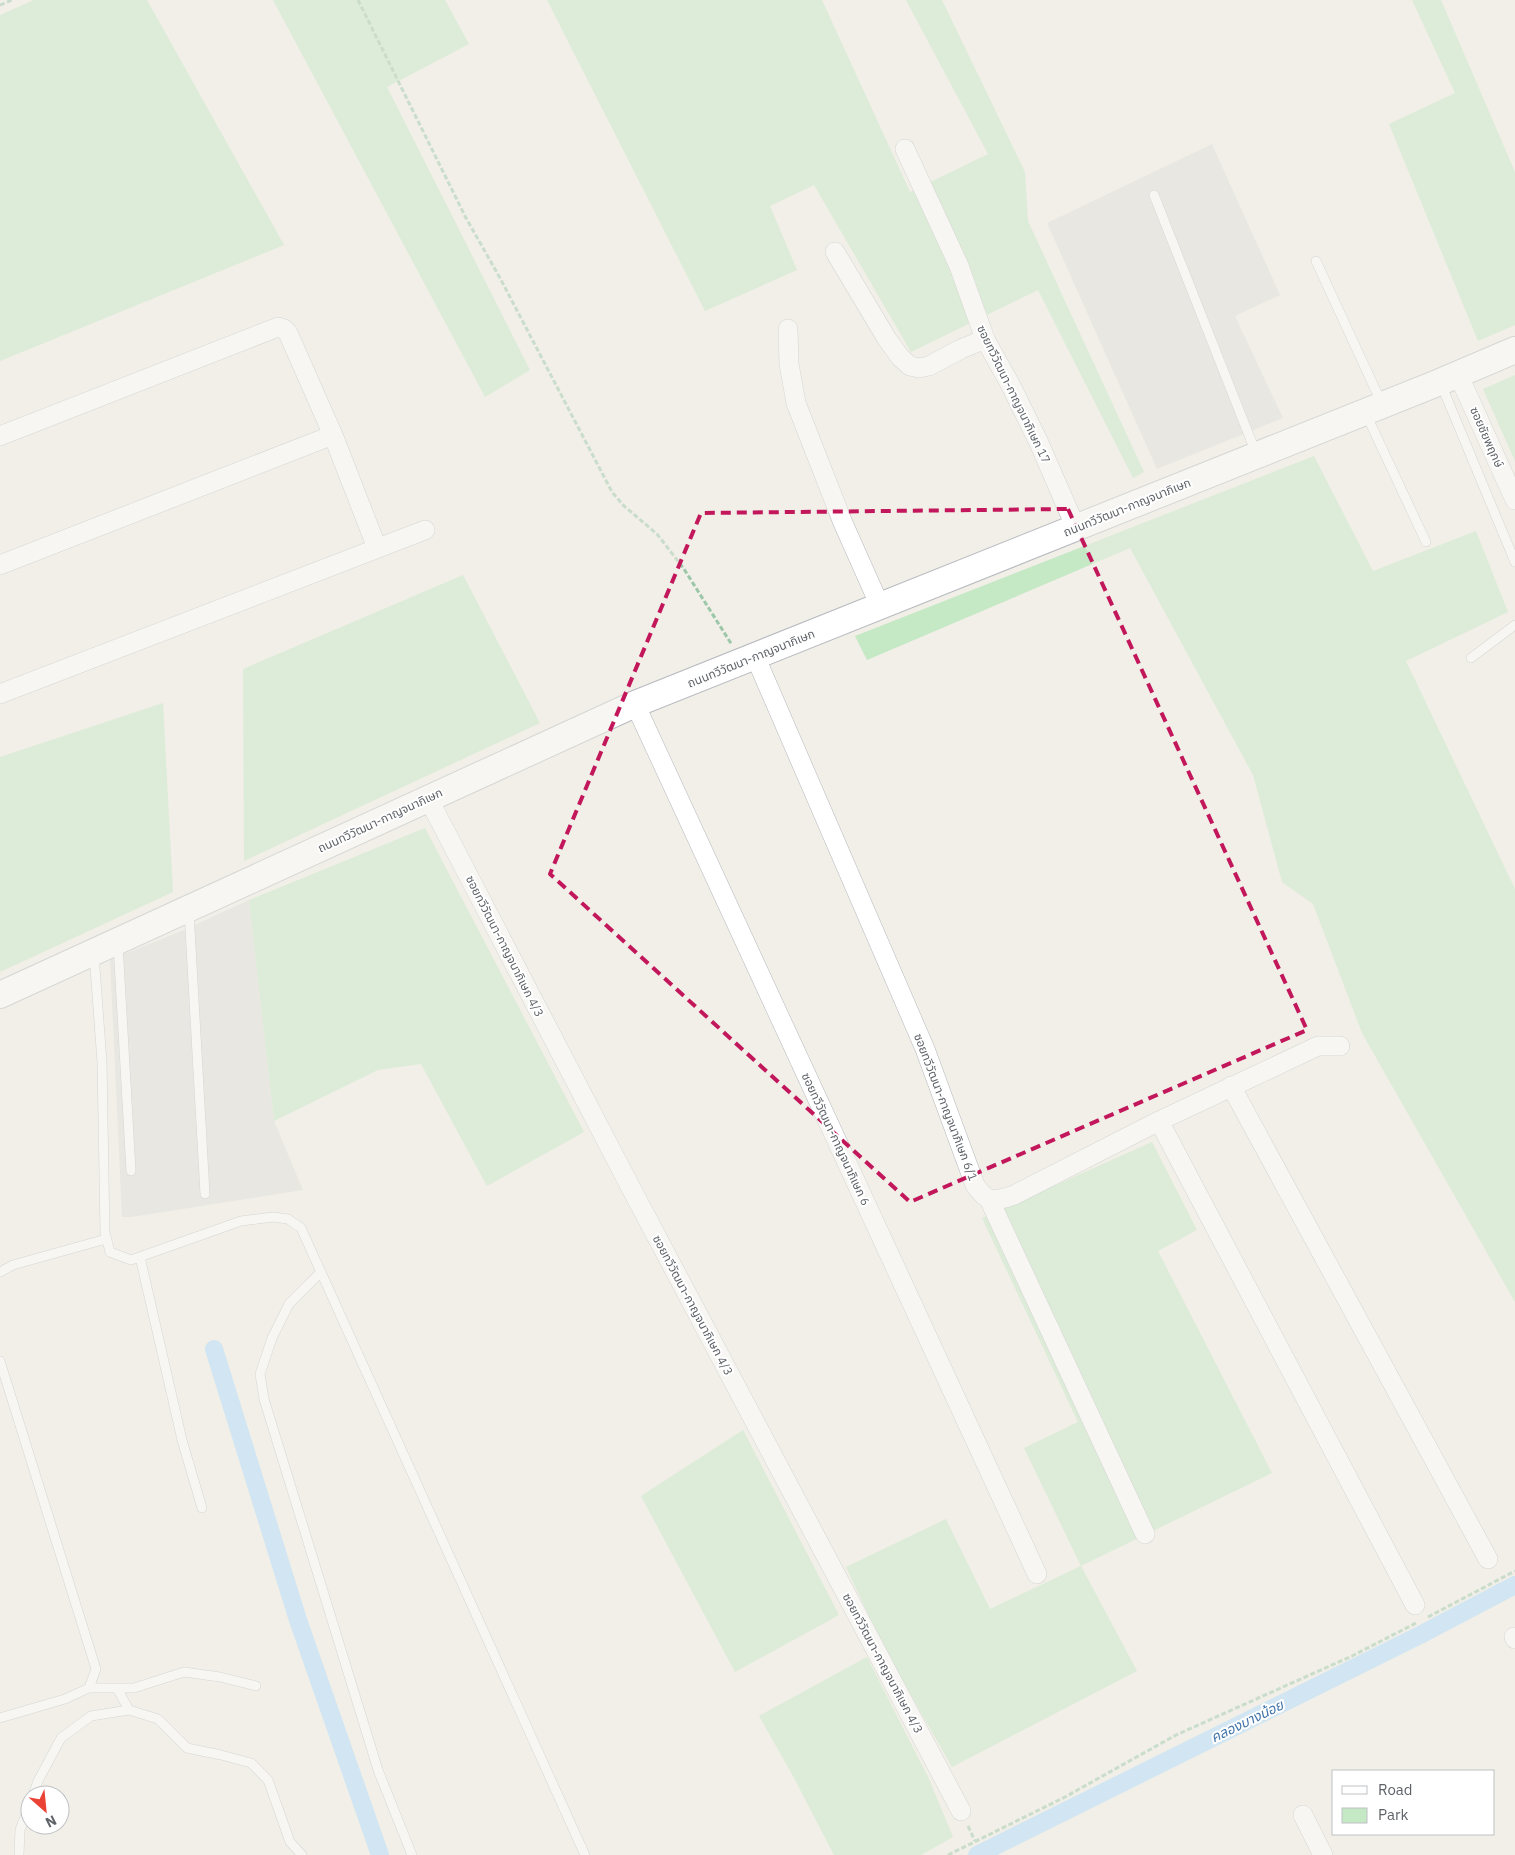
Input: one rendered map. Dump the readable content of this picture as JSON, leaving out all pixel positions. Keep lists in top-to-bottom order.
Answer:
{
  "streets": {
    "street": [
      "ซอยทวีวัฒนา-กาญจนาภิเษก 17",
      "ซอยชัยพฤกษ์",
      "ถนนทวีวัฒนา-กาญจนาภิเษก",
      "ซอยทวีวัฒนา-กาญจนาภิเษก 4/3",
      "ซอยทวีวัฒนา-กาญจนาภิเษก 6/1",
      "ซอยทวีวัฒนา-กาญจนาภิเษก 6"
    ]
  },
  "crossings": [
    ["ซอยทวีวัฒนา-กาญจนาภิเษก 17", "ถนนทวีวัฒนา-กาญจนาภิเษก"],
    ["ซอยชัยพฤกษ์", "ถนนทวีวัฒนา-กาญจนาภิเษก"],
    ["ถนนทวีวัฒนา-กาญจนาภิเษก", "ซอยทวีวัฒนา-กาญจนาภิเษก 4/3"],
    ["ถนนทวีวัฒนา-กาญจนาภิเษก", "ซอยทวีวัฒนา-กาญจนาภิเษก 6/1"],
    ["ถนนทวีวัฒนา-กาญจนาภิเษก", "ซอยทวีวัฒนา-กาญจนาภิเษก 6"]
  ],
  "water": ["คลองบางน้อย"],
  "legend": ["Road", "Park"],
  "north": "bottom right"
}
